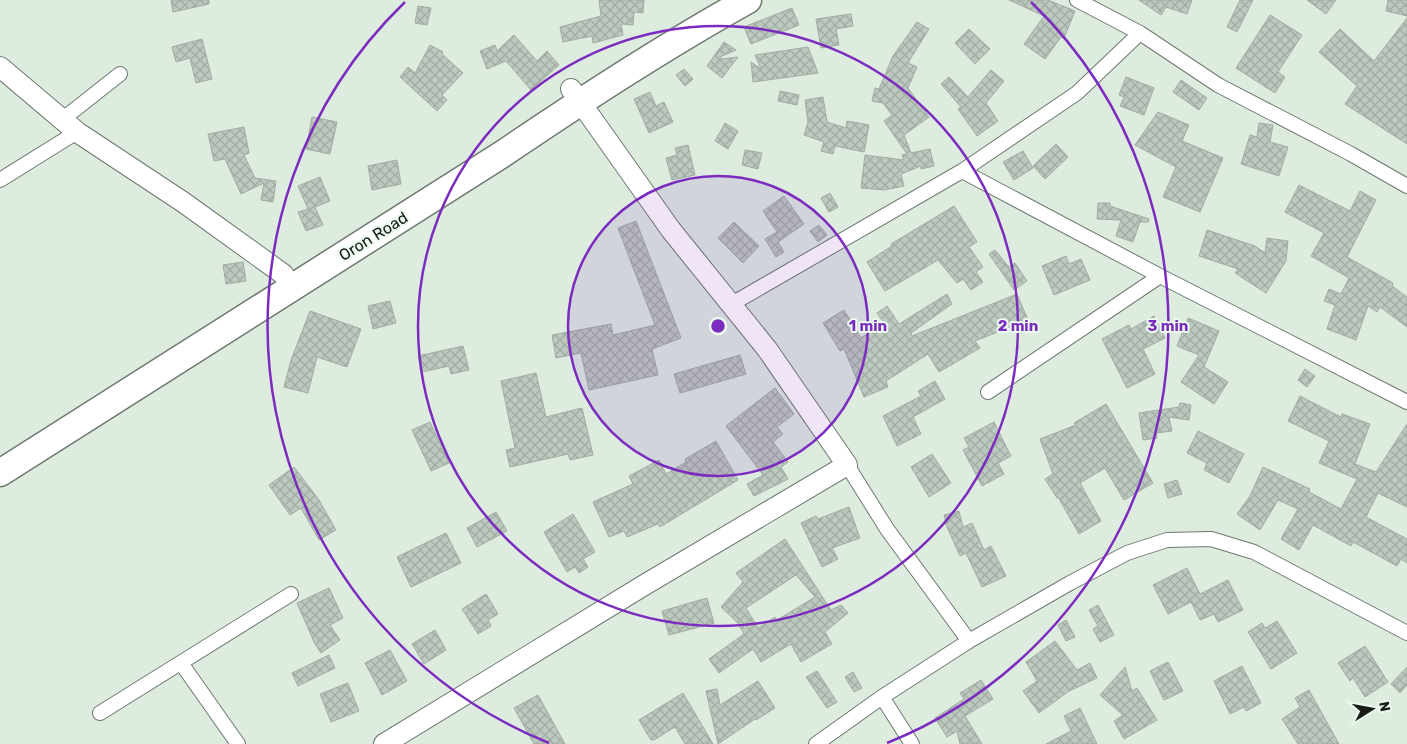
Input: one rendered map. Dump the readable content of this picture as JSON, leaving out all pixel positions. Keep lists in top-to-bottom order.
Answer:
{
  "streets": {
    "highway": ["Oron Road"]
  },
  "north": "right",
  "rings": ["1 min", "2 min", "3 min"]
}
